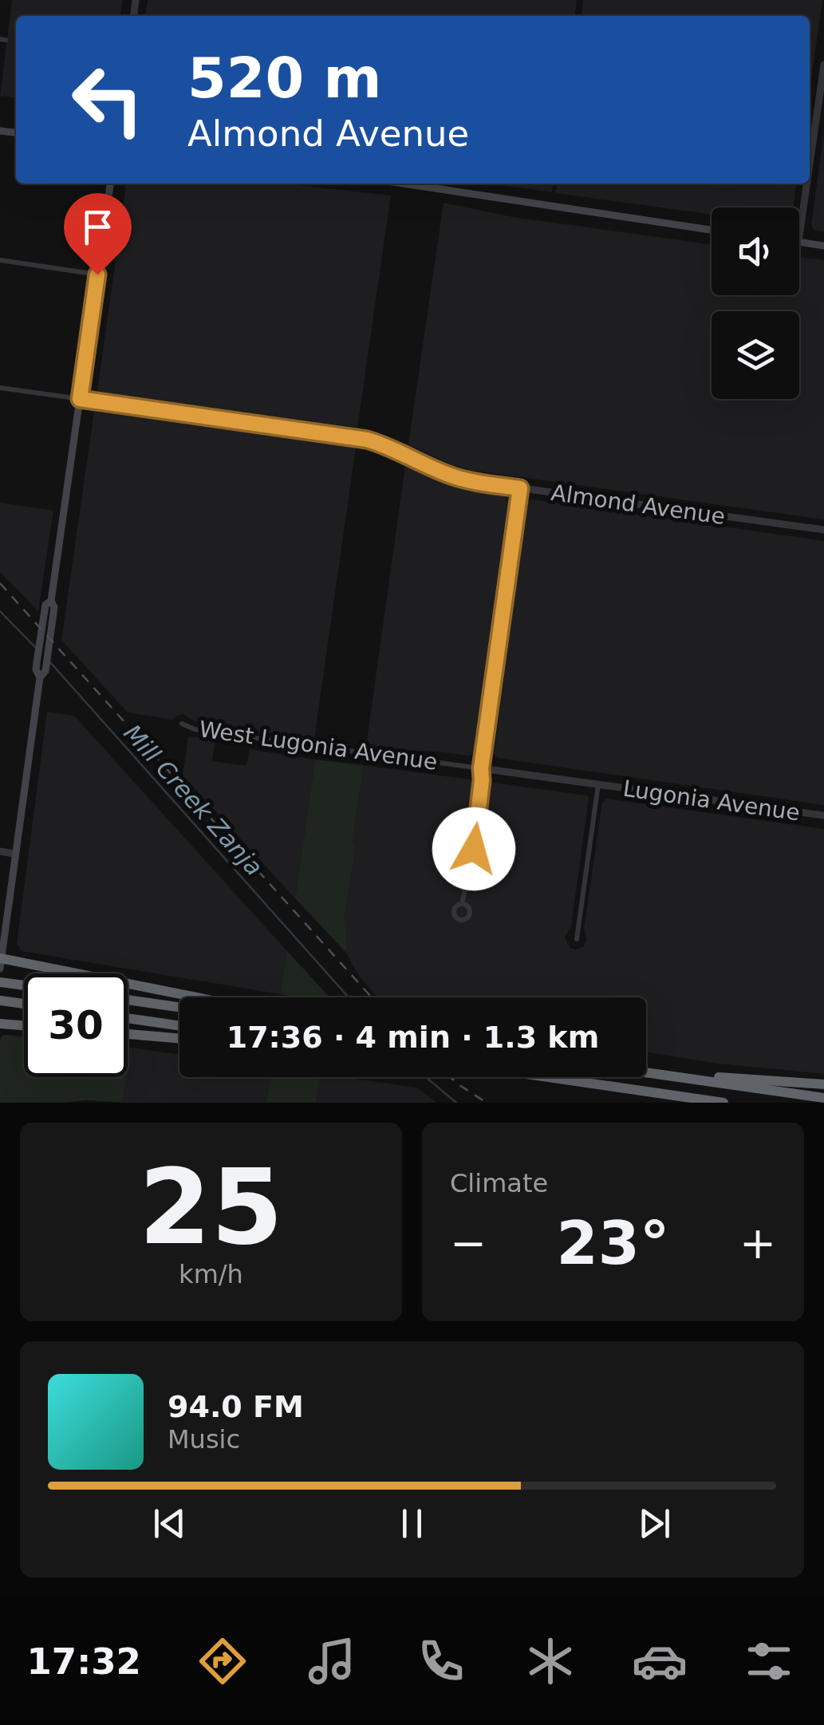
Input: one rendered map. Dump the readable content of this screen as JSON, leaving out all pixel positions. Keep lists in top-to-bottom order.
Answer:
{
  "streets": {
    "street": ["Almond Avenue", "West Lugonia Avenue", "Lugonia Avenue"]
  },
  "crossings": [
    ["West Lugonia Avenue", "Lugonia Avenue"]
  ],
  "water": ["Mill Creek Zanja"],
  "page": {
    "turn": ["520 m", "Almond Avenue"],
    "limit": "30",
    "trip": "17:36 · 4 min · 1.3 km",
    "tile": [
      ["25", "km/h"],
      "Climate"
    ],
    "heat": ["−", "23°", "+"],
    "song": ["94.0 FM", "Music"],
    "tabs": "17:32"
  }
}
